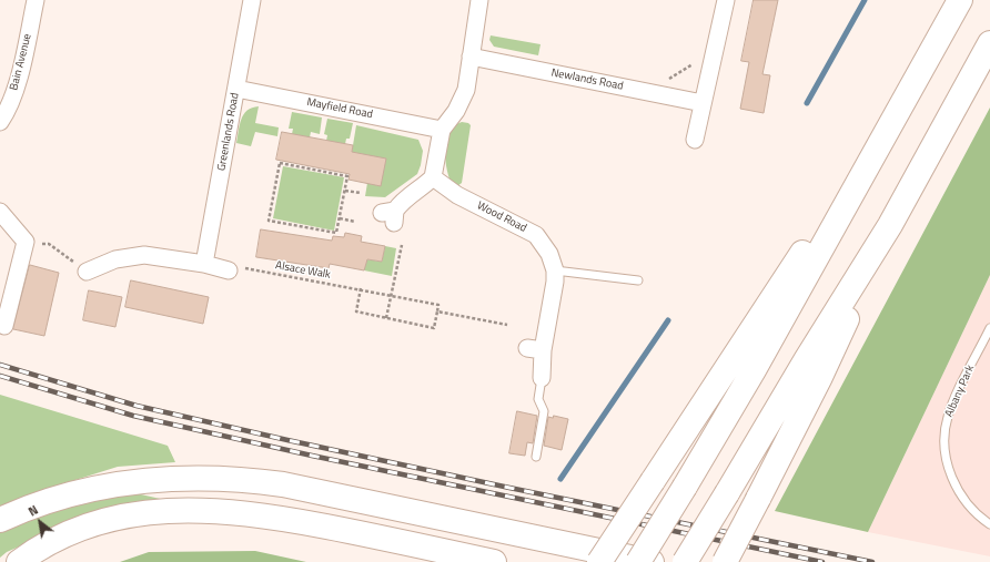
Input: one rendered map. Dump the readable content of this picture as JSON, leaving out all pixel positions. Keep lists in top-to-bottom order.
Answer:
{
  "streets": {
    "street": [
      "Bain Avenue",
      "Newlands Road",
      "Mayfield Road",
      "Greenlands Road",
      "Wood Road"
    ],
    "lane": ["Albany Park"],
    "path": ["Alsace Walk"]
  },
  "crossings": [
    ["Mayfield Road", "Greenlands Road"]
  ],
  "north": "top left"
}
